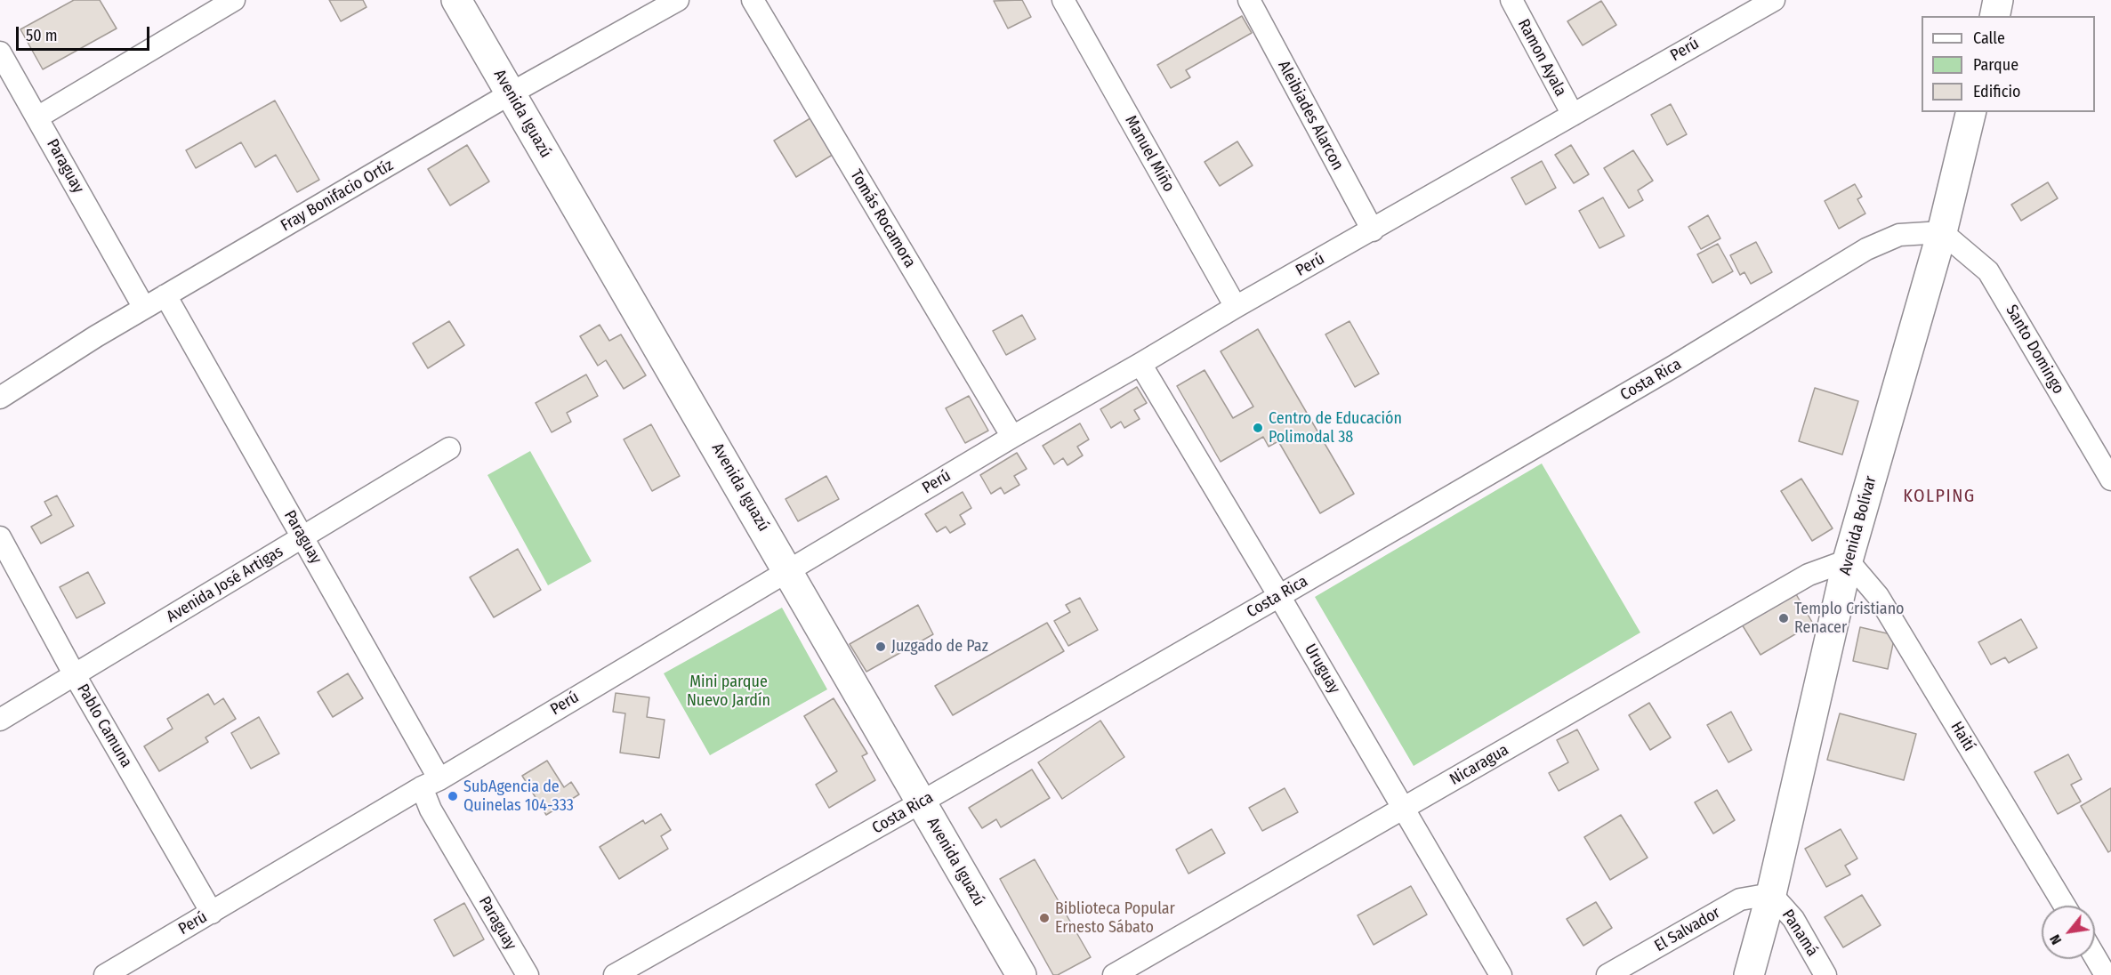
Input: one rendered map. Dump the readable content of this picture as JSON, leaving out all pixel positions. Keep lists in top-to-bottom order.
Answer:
{
  "streets": {
    "main road": ["Avenida Iguazú", "Avenida Bolívar"],
    "street": [
      "Perú",
      "Ramon Ayala",
      "Aleibiades Alarcon",
      "Manuel Miño",
      "Paraguay",
      "Fray Bonifacio Ortíz",
      "Tomás Rocamora",
      "Santo Domingo",
      "Costa Rica",
      "Avenida José Artigas",
      "Uruguay",
      "Pablo Camuna",
      "Haití",
      "Nicaragua",
      "El Salvador",
      "Panamá"
    ]
  },
  "crossings": [
    ["Perú", "Ramon Ayala"],
    ["Perú", "Avenida Iguazú"],
    ["Perú", "Aleibiades Alarcon"],
    ["Perú", "Manuel Miño"],
    ["Perú", "Paraguay"],
    ["Perú", "Tomás Rocamora"],
    ["Perú", "Uruguay"],
    ["Perú", "Pablo Camuna"],
    ["Avenida Iguazú", "Fray Bonifacio Ortíz"],
    ["Avenida Iguazú", "Costa Rica"],
    ["Paraguay", "Fray Bonifacio Ortíz"],
    ["Paraguay", "Avenida José Artigas"],
    ["Santo Domingo", "Costa Rica"],
    ["Santo Domingo", "Avenida Bolívar"],
    ["Costa Rica", "Avenida Bolívar"],
    ["Costa Rica", "Uruguay"],
    ["Avenida Bolívar", "Haití"],
    ["Avenida Bolívar", "Nicaragua"],
    ["Avenida Bolívar", "El Salvador"],
    ["Avenida Bolívar", "Panamá"],
    ["Avenida José Artigas", "Pablo Camuna"],
    ["Uruguay", "Nicaragua"],
    ["Haití", "Nicaragua"],
    ["El Salvador", "Panamá"]
  ],
  "districts": ["KOLPING"],
  "parks": ["Mini parque Nuevo Jardín"],
  "places": [
    "Centro de Educación Polimodal 38",
    "Templo Cristiano Renacer",
    "Juzgado de Paz",
    "SubAgencia de Quinelas 104-333",
    "Biblioteca Popular Ernesto Sábato"
  ],
  "legend": ["Calle", "Parque", "Edificio"],
  "scale_bar": "50 m",
  "north": "bottom left"
}
